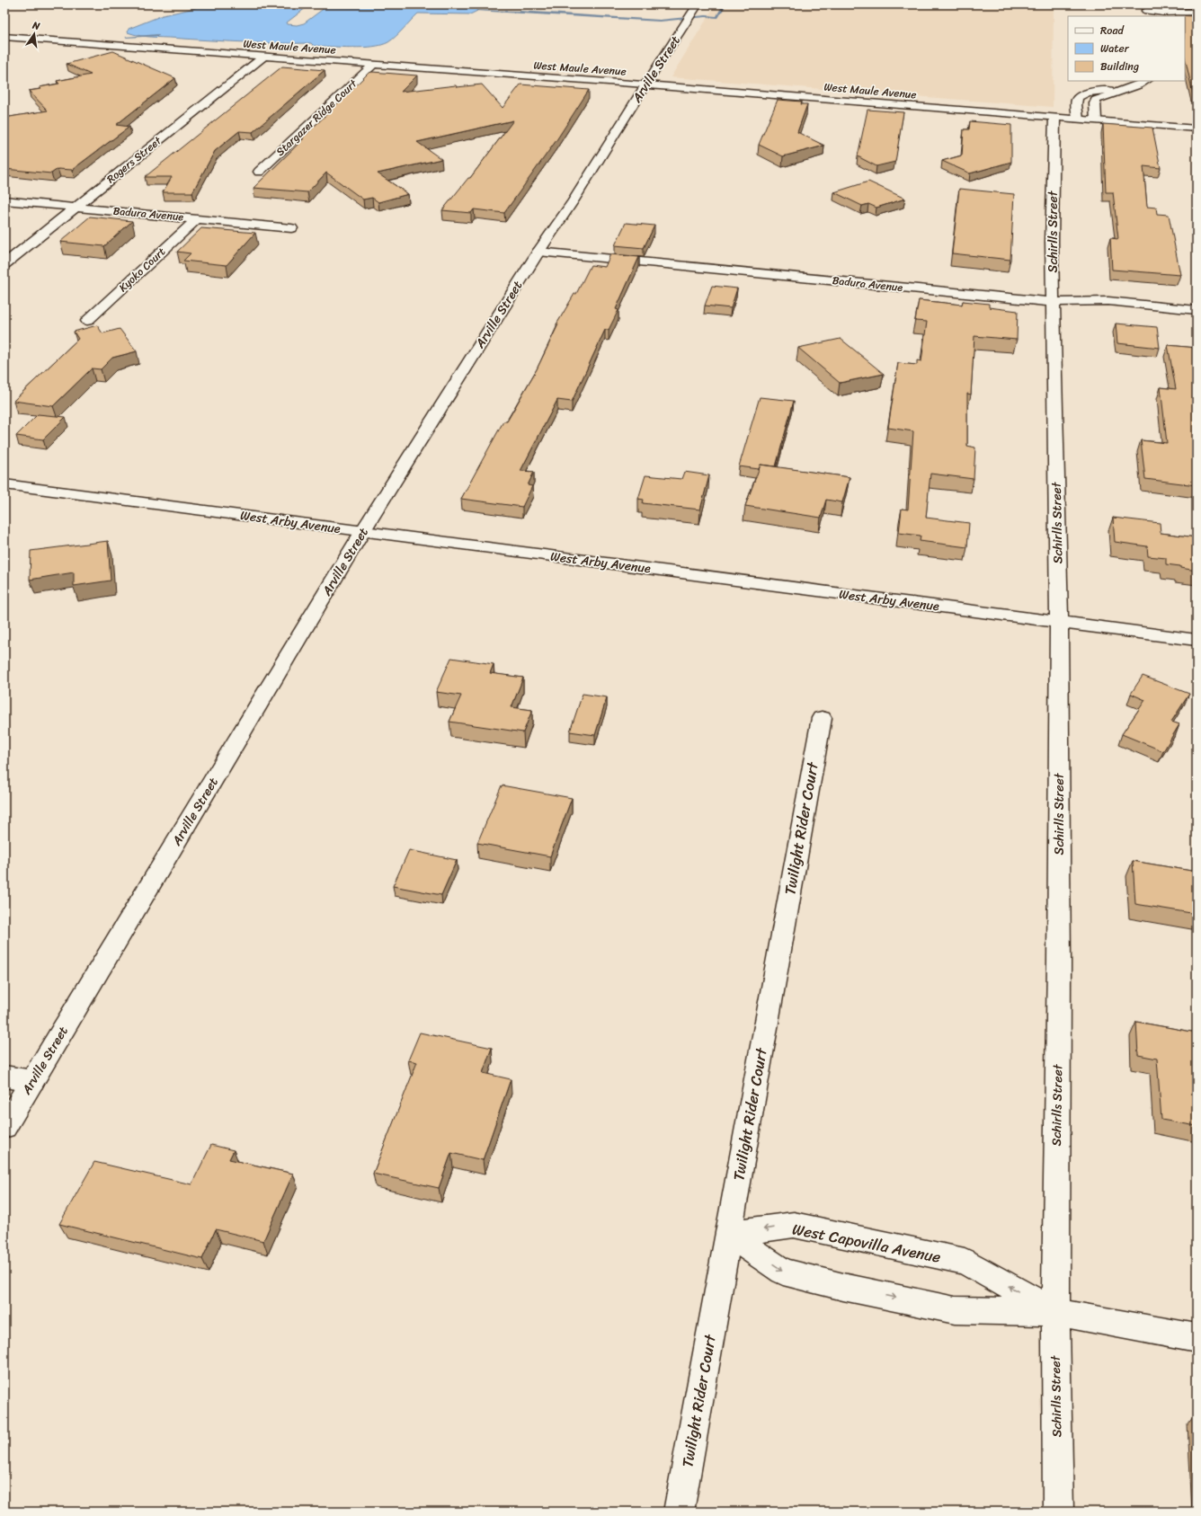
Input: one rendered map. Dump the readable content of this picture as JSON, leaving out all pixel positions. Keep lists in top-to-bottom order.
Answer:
{
  "streets": {
    "street": [
      "West Maule Avenue",
      "Arville Street",
      "Stargazer Ridge Court",
      "Rogers Street",
      "Badura Avenue",
      "Schirlls Street",
      "Kyoko Court",
      "West Arby Avenue",
      "Twilight Rider Court",
      "West Capovilla Avenue"
    ]
  },
  "crossings": [
    ["West Maule Avenue", "Arville Street"],
    ["West Maule Avenue", "Stargazer Ridge Court"],
    ["West Maule Avenue", "Rogers Street"],
    ["West Maule Avenue", "Schirlls Street"],
    ["Arville Street", "Badura Avenue"],
    ["Arville Street", "West Arby Avenue"],
    ["Rogers Street", "Badura Avenue"],
    ["Badura Avenue", "Schirlls Street"],
    ["Badura Avenue", "Kyoko Court"],
    ["Schirlls Street", "West Arby Avenue"],
    ["Schirlls Street", "West Capovilla Avenue"],
    ["Twilight Rider Court", "West Capovilla Avenue"]
  ],
  "legend": ["Road", "Water", "Building"],
  "north": "top"
}
